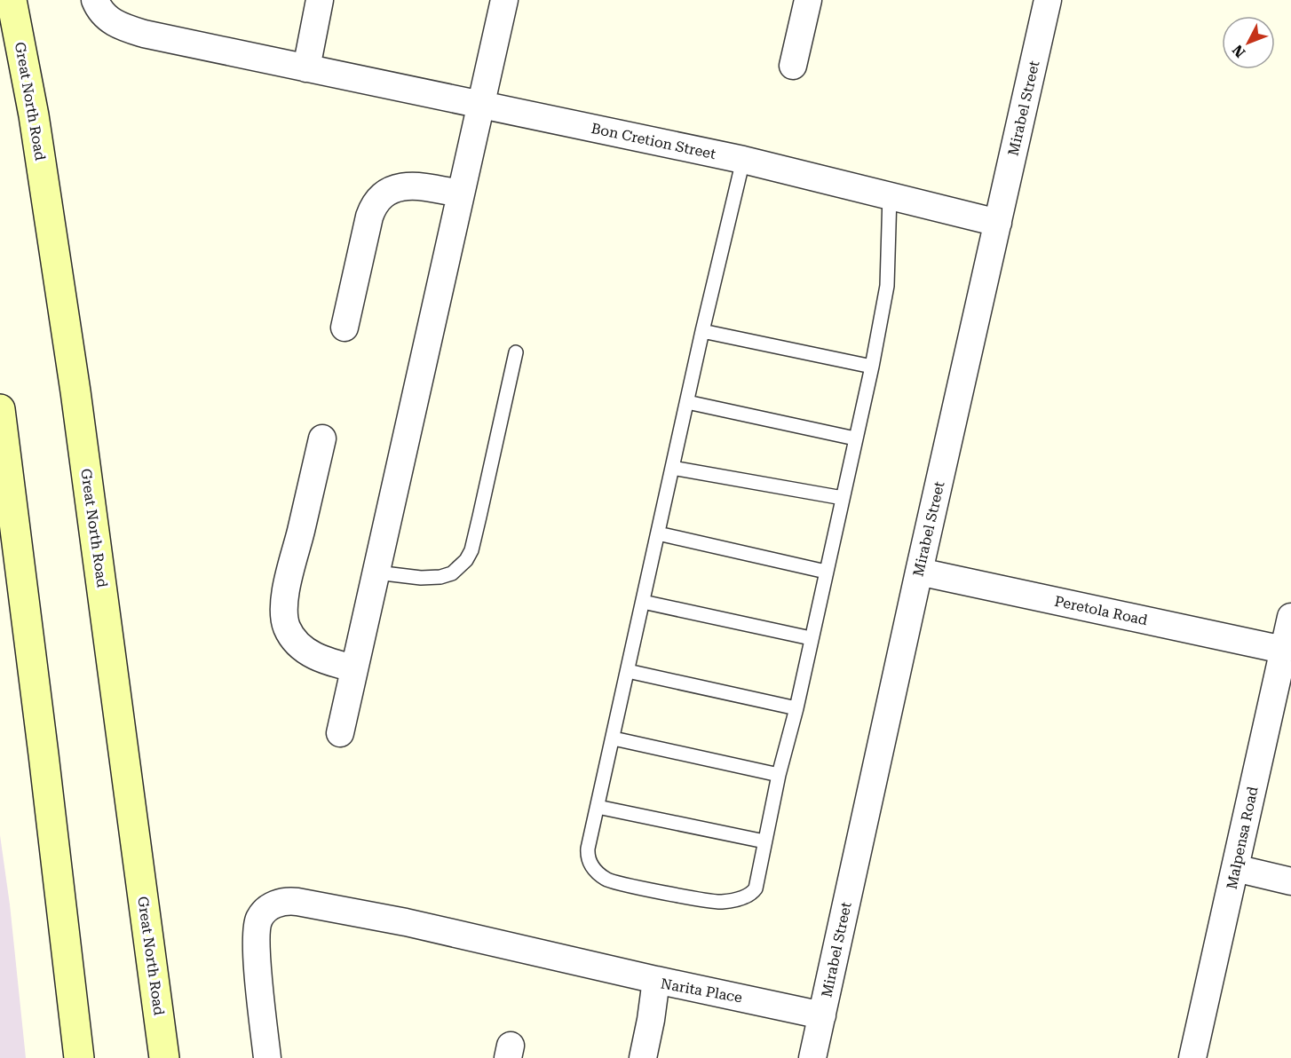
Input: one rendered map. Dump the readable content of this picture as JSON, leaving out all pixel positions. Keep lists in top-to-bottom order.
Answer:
{
  "streets": {
    "main road": ["Great North Road"],
    "street": [
      "Mirabel Street",
      "Bon Cretion Street",
      "Peretola Road",
      "Malpensa Road",
      "Narita Place"
    ]
  },
  "crossings": [
    ["Mirabel Street", "Bon Cretion Street"],
    ["Mirabel Street", "Peretola Road"],
    ["Mirabel Street", "Narita Place"],
    ["Peretola Road", "Malpensa Road"]
  ],
  "north": "bottom left"
}
